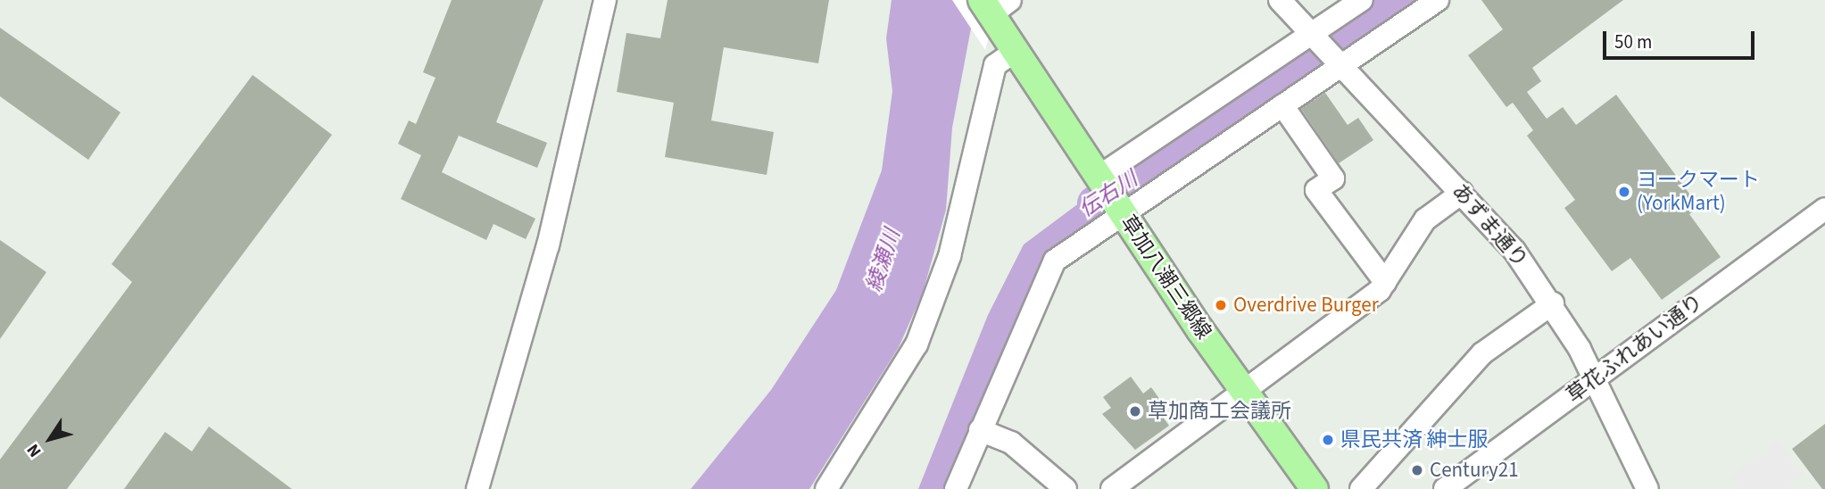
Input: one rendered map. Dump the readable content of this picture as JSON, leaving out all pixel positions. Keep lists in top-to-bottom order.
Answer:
{
  "streets": {
    "main road": ["草加八潮三郷線"],
    "street": ["あずま通り", "草花ふれあい通り"]
  },
  "crossings": [
    ["あずま通り", "草花ふれあい通り"]
  ],
  "water": ["伝右川", "綾瀬川"],
  "places": [
    "ヨークマート (YorkMart)",
    "Overdrive Burger",
    "草加商工会議所",
    "県民共済 紳士服",
    "Century21"
  ],
  "scale_bar": "50 m",
  "north": "bottom left"
}
